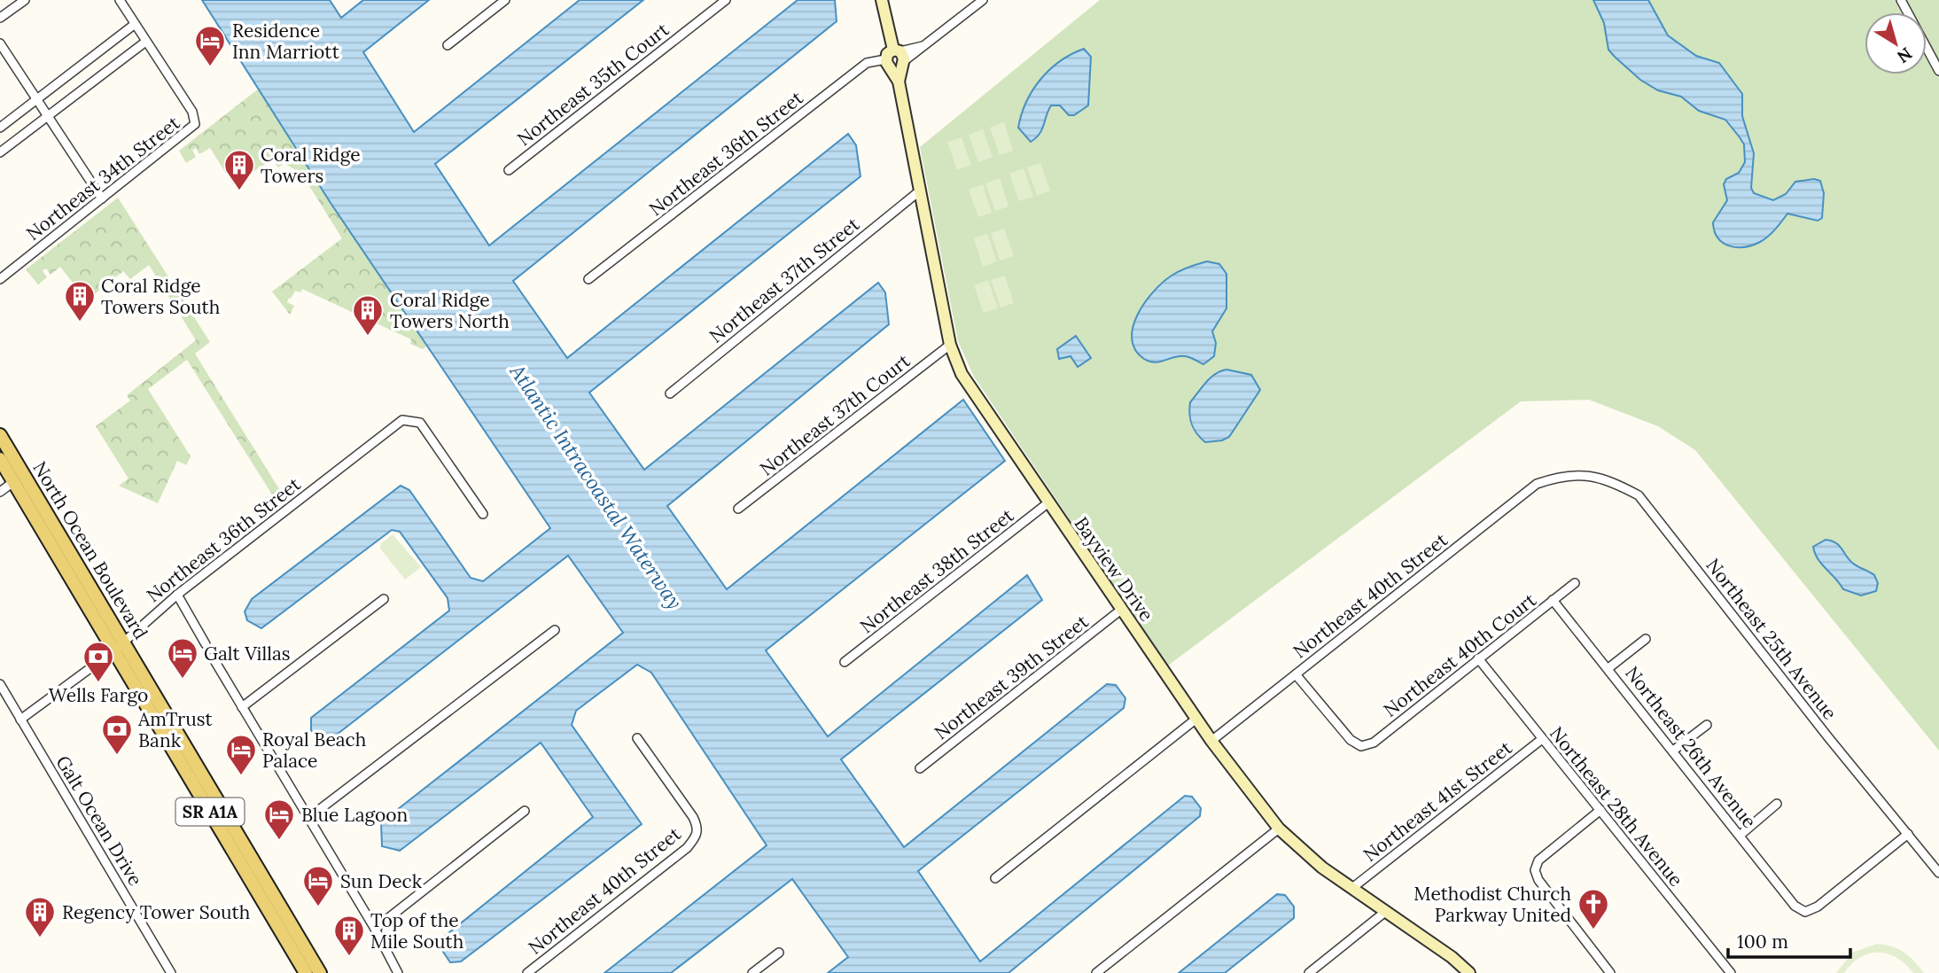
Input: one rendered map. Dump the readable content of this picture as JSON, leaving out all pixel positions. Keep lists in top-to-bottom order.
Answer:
{
  "streets": {
    "main road": ["North Ocean Boulevard", "SR A1A"],
    "street": [
      "Northeast 35th Court",
      "Northeast 36th Street",
      "Northeast 34th Street",
      "Northeast 37th Street",
      "Northeast 37th Court",
      "Bayview Drive",
      "Northeast 38th Street",
      "Northeast 40th Street",
      "Northeast 25th Avenue",
      "Northeast 40th Court",
      "Northeast 39th Street",
      "Northeast 26th Avenue",
      "Northeast 41st Street",
      "Northeast 28th Avenue",
      "Galt Ocean Drive"
    ]
  },
  "crossings": [
    ["Northeast 36th Street", "North Ocean Boulevard"],
    ["Northeast 36th Street", "Bayview Drive"],
    ["Northeast 36th Street", "Galt Ocean Drive"],
    ["Northeast 37th Street", "Bayview Drive"],
    ["Northeast 37th Court", "Bayview Drive"],
    ["Bayview Drive", "Northeast 38th Street"],
    ["Bayview Drive", "Northeast 40th Street"],
    ["Bayview Drive", "Northeast 39th Street"],
    ["Bayview Drive", "Northeast 41st Street"],
    ["Northeast 40th Street", "Northeast 25th Avenue"],
    ["Northeast 40th Street", "Northeast 40th Court"],
    ["Northeast 25th Avenue", "Northeast 26th Avenue"],
    ["Northeast 40th Court", "Northeast 26th Avenue"],
    ["Northeast 40th Court", "Northeast 28th Avenue"],
    ["Northeast 41st Street", "Northeast 28th Avenue"]
  ],
  "water": ["Atlantic Intracoastal Waterway"],
  "places": {
    "hotel": [
      "Residence Inn Marriott",
      "Galt Villas",
      "Royal Beach Palace",
      "Blue Lagoon",
      "Sun Deck"
    ],
    "building": [
      "Coral Ridge Towers",
      "Coral Ridge Towers South",
      "Coral Ridge Towers North",
      "Regency Tower South",
      "Top of the Mile South"
    ],
    "bank": ["Wells Fargo", "AmTrust Bank"],
    "church": ["Methodist Church Parkway United"]
  },
  "scale_bar": "100 m",
  "north": "bottom right"
}
